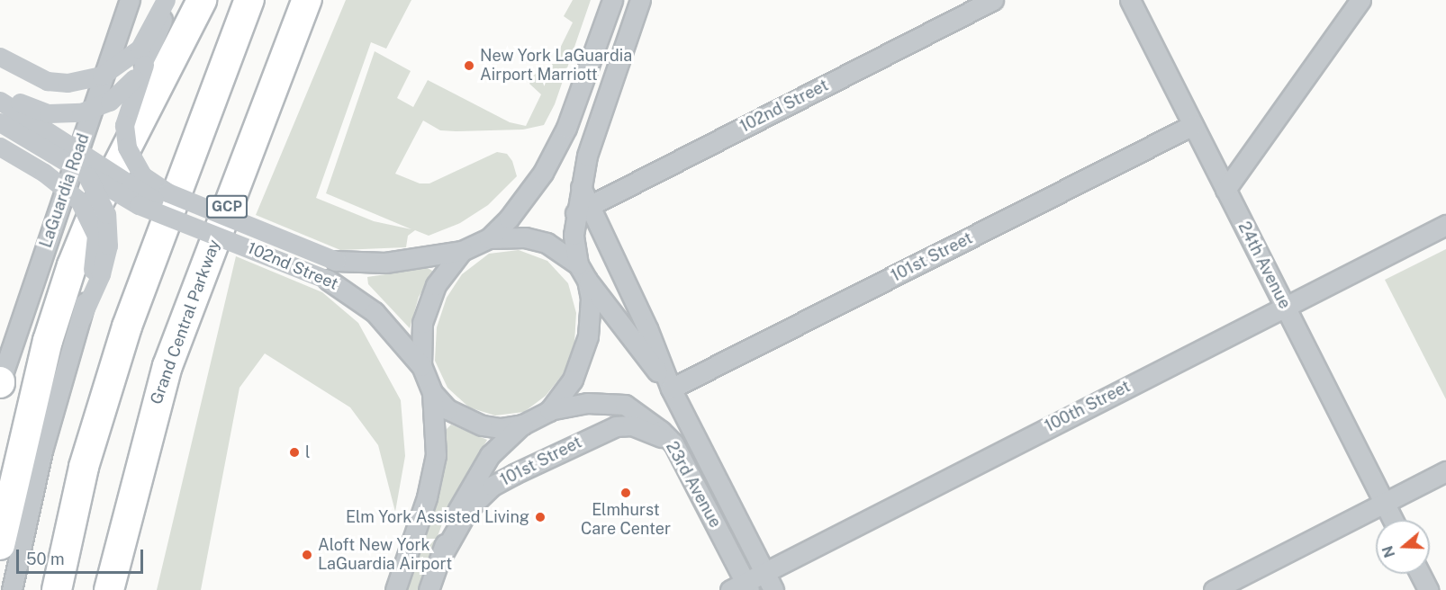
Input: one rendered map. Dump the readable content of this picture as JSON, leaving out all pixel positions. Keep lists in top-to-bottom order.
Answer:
{
  "streets": {
    "highway": ["GCP", "Grand Central Parkway"],
    "street": [
      "102nd Street",
      "LaGuardia Road",
      "101st Street",
      "24th Avenue",
      "100th Street",
      "23rd Avenue"
    ]
  },
  "crossings": [
    ["102nd Street", "23rd Avenue"],
    ["101st Street", "24th Avenue"],
    ["101st Street", "23rd Avenue"],
    ["24th Avenue", "100th Street"],
    ["100th Street", "23rd Avenue"]
  ],
  "places": [
    "New York LaGuardia Airport Marriott",
    "l",
    "Elmhurst Care Center",
    "Elm York Assisted Living",
    "Aloft New York LaGuardia Airport"
  ],
  "scale_bar": "50 m",
  "north": "left"
}
